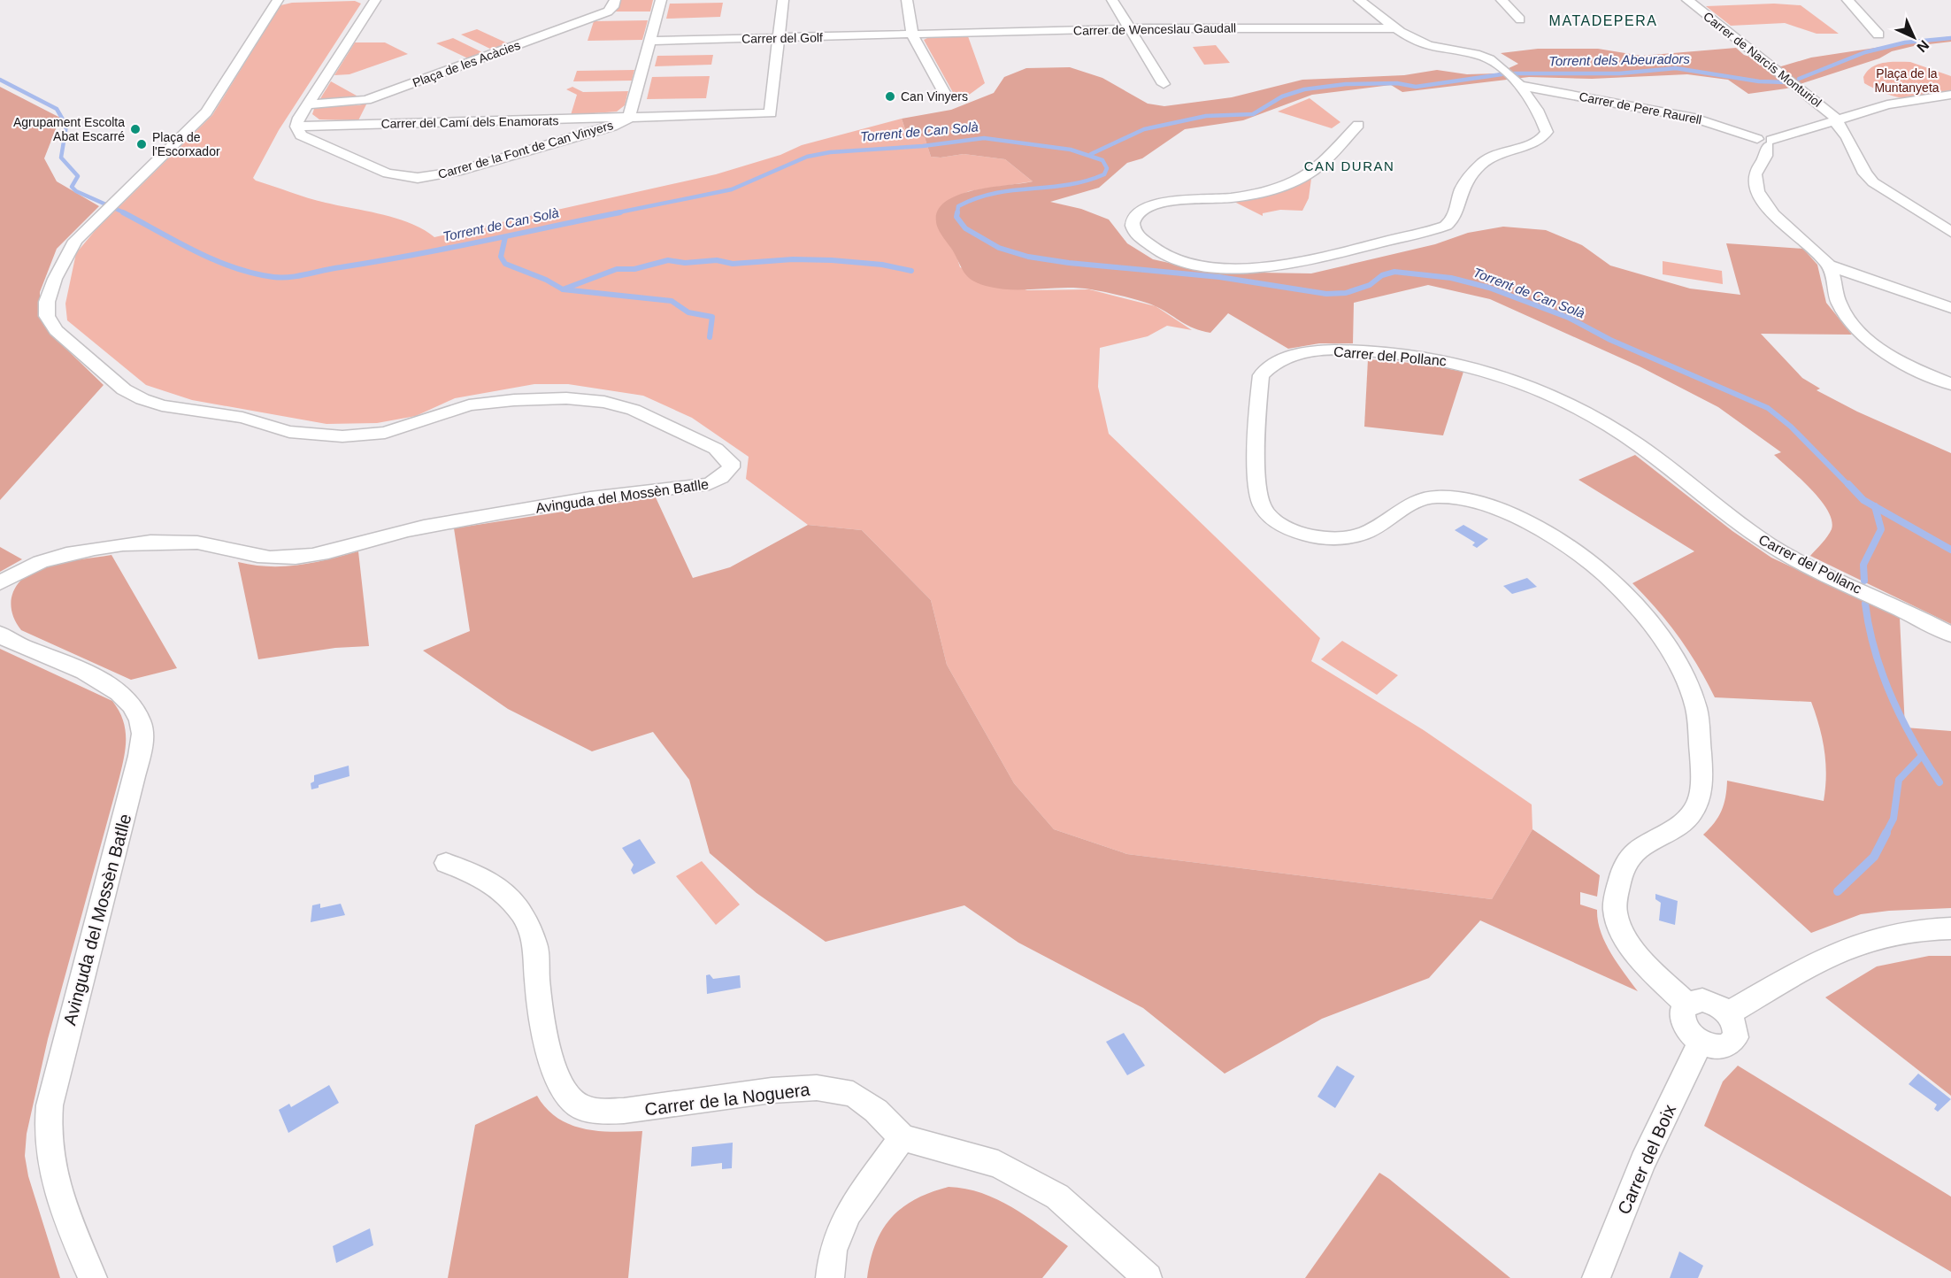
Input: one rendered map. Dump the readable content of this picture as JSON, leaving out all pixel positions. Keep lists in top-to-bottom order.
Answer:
{
  "streets": {
    "street": [
      "Carrer de Wenceslau Gaudall",
      "Carrer del Golf",
      "Carrer de Narcís Monturiol",
      "Plaça de les Acàcies",
      "Carrer de Pere Raurell",
      "Carrer del Camí dels Enamorats",
      "Carrer de la Font de Can Vinyers",
      "Carrer del Pollanc",
      "Avinguda del Mossèn Batlle",
      "Carrer de la Noguera",
      "Carrer del Boix"
    ]
  },
  "crossings": [
    ["Carrer de Wenceslau Gaudall", "Carrer del Golf"],
    ["Carrer del Golf", "Carrer del Camí dels Enamorats"],
    ["Carrer del Camí dels Enamorats", "Carrer de la Font de Can Vinyers"],
    ["Carrer del Pollanc", "Carrer del Boix"]
  ],
  "districts": ["MATADEPERA", "CAN DURAN"],
  "water": ["Torrent dels Abeuradors", "Torrent de Can Solà"],
  "parks": ["Plaça de la Muntanyeta"],
  "places": ["Can Vinyers", "Agrupament Escolta Abat Escarré", "Plaça de l'Escorxador"],
  "north": "bottom right"
}
